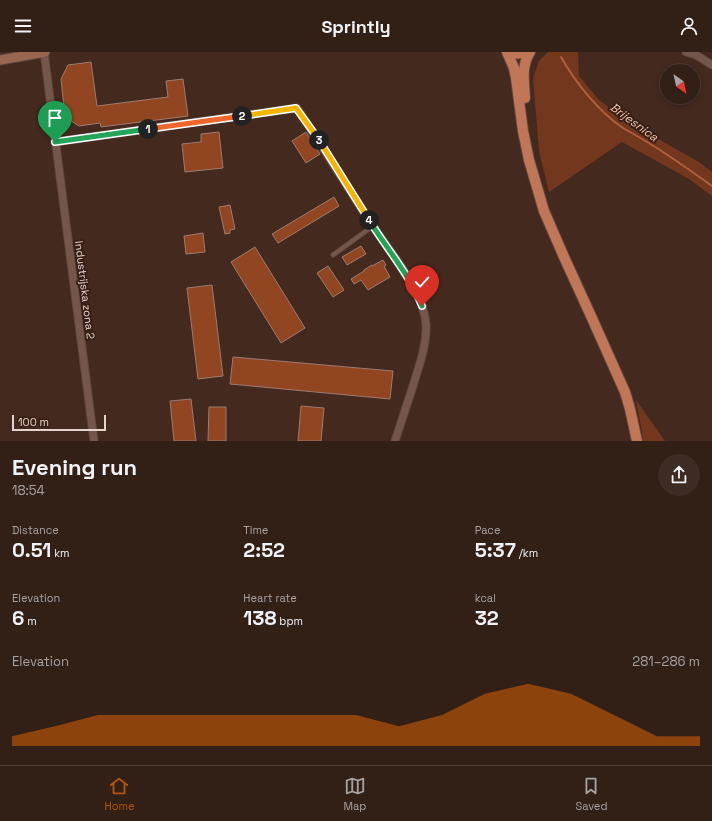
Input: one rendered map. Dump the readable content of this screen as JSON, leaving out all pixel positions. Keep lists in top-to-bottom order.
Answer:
{
  "streets": {
    "street": ["Industrijska zona 2"]
  },
  "water": ["Brijesnica"],
  "scale_bar": "100 m",
  "north": "bottom right",
  "page": {
    "header": "Sprintly",
    "pins": [
      "2",
      "1",
      "3",
      "4"
    ],
    "scale": "100 m",
    "heading": ["Evening run", "18:54"],
    "stats": [
      ["Distance", "0.51 km"],
      ["Time", "2:52"],
      ["Pace", "5:37 /km"],
      ["Elevation", "6 m"],
      ["Heart rate", "138 bpm"],
      ["kcal", "32"]
    ],
    "chart": ["Elevation", "281–286 m"],
    "tabs": ["Home", "Map", "Saved"]
  }
}
